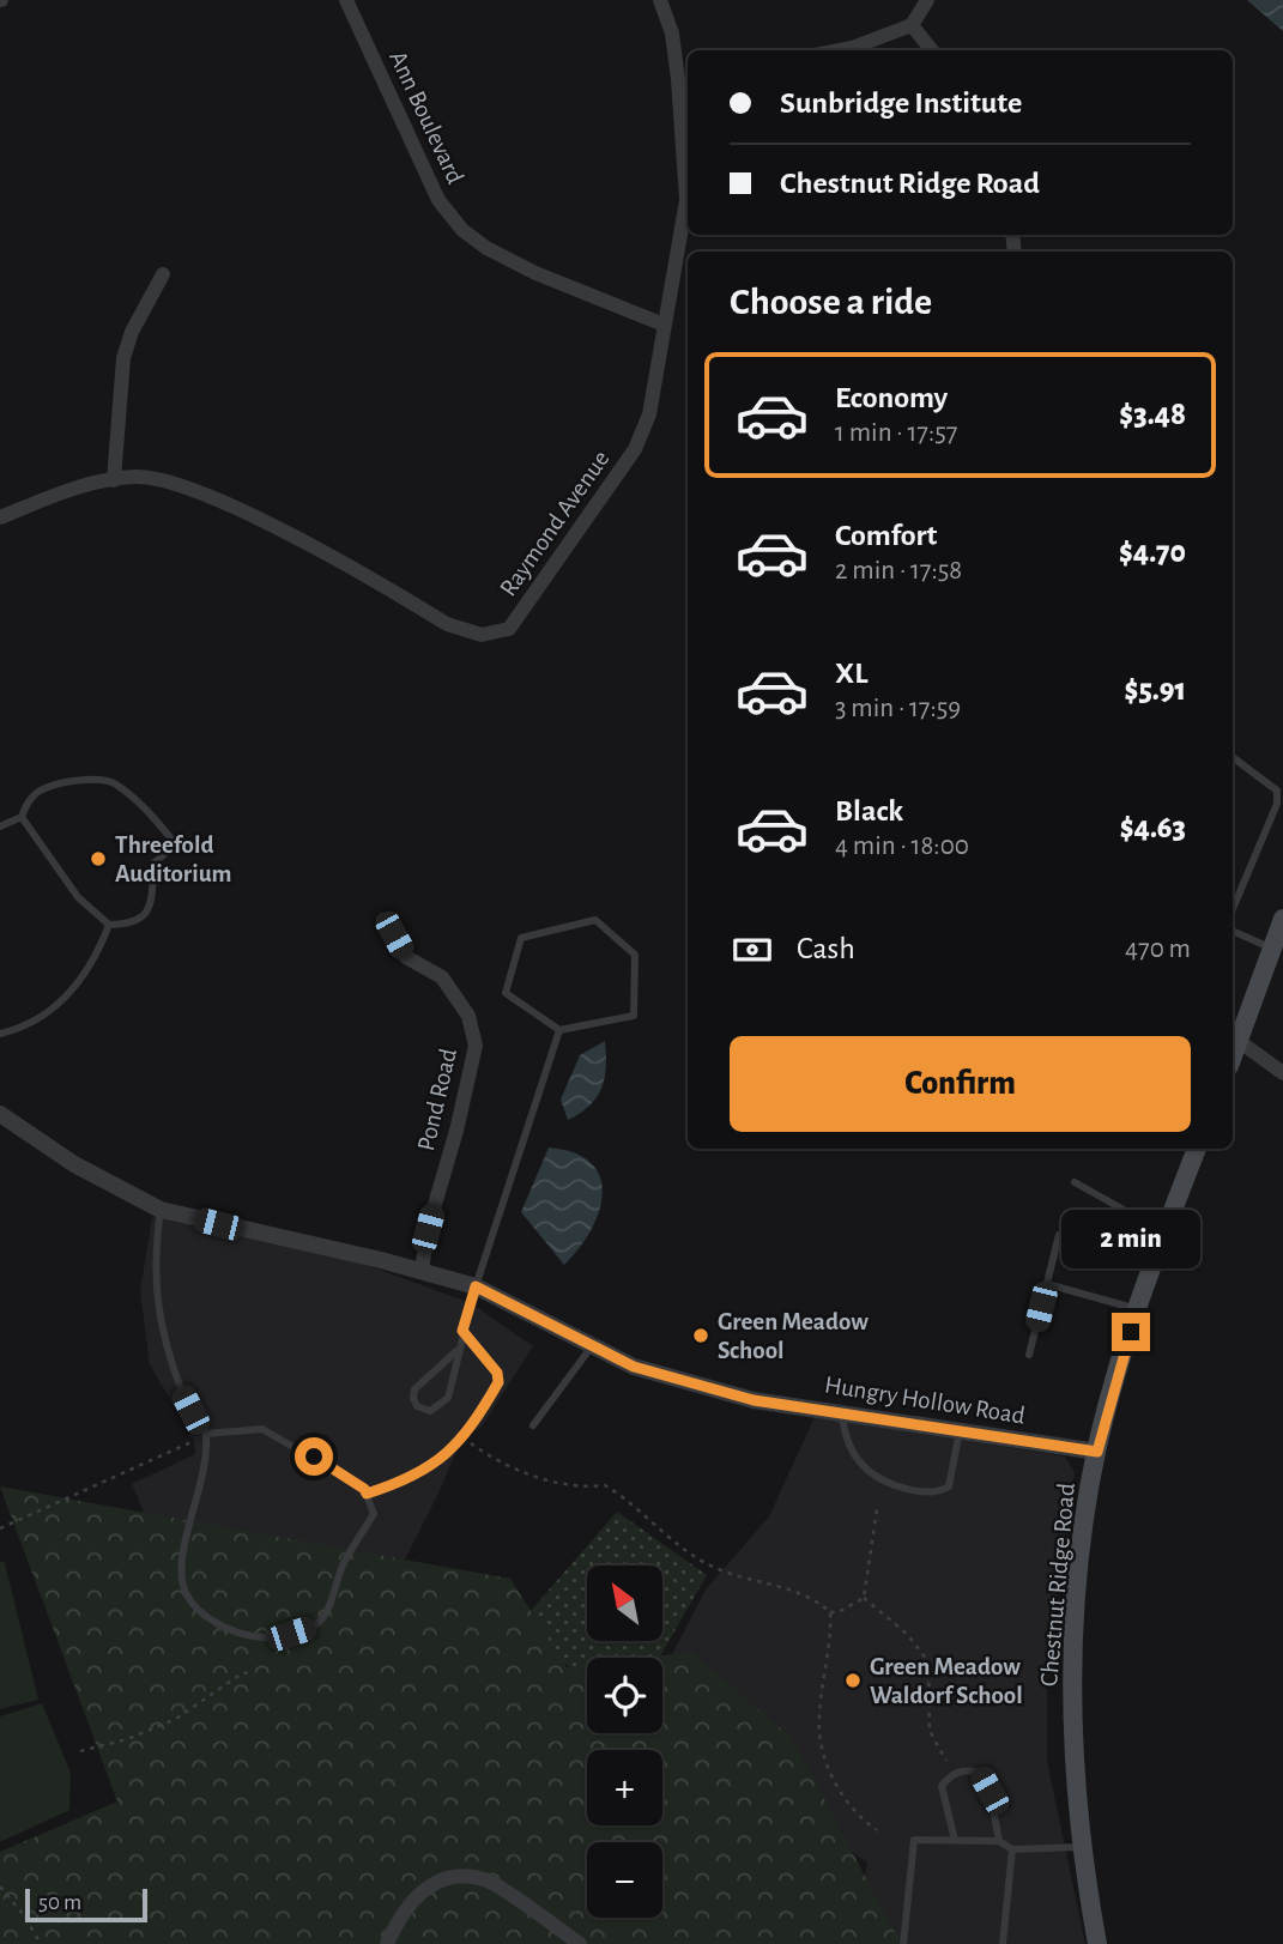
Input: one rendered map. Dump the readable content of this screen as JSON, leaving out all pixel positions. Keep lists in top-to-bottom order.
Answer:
{
  "streets": {
    "main road": ["Chestnut Ridge Road"],
    "street": [
      "Ann Boulevard",
      "Raymond Avenue",
      "Pond Road",
      "Hungry Hollow Road"
    ]
  },
  "crossings": [
    ["Ann Boulevard", "Raymond Avenue"],
    ["Pond Road", "Hungry Hollow Road"],
    ["Hungry Hollow Road", "Chestnut Ridge Road"]
  ],
  "places": ["Threefold Auditorium", "Green Meadow School", "Green Meadow Waldorf School"],
  "scale_bar": "50 m",
  "north": "top left",
  "page": {
    "banner": ["Sunbridge Institute", "Chestnut Ridge Road"],
    "heading": "Choose a ride",
    "list": [
      {
        "name": "Economy",
        "note": "1 min · 17:57",
        "value": "$3.48"
      },
      {
        "name": "Comfort",
        "note": "2 min · 17:58",
        "value": "$4.70"
      },
      {
        "name": "XL",
        "note": "3 min · 17:59",
        "value": "$5.91"
      },
      {
        "name": "Black",
        "note": "4 min · 18:00",
        "value": "$4.63"
      }
    ],
    "pay": ["Cash", "470 m"],
    "buttons": "Confirm",
    "bubble": "2 min",
    "map_buttons": ["+", "−"],
    "scale": "50 m"
  }
}
